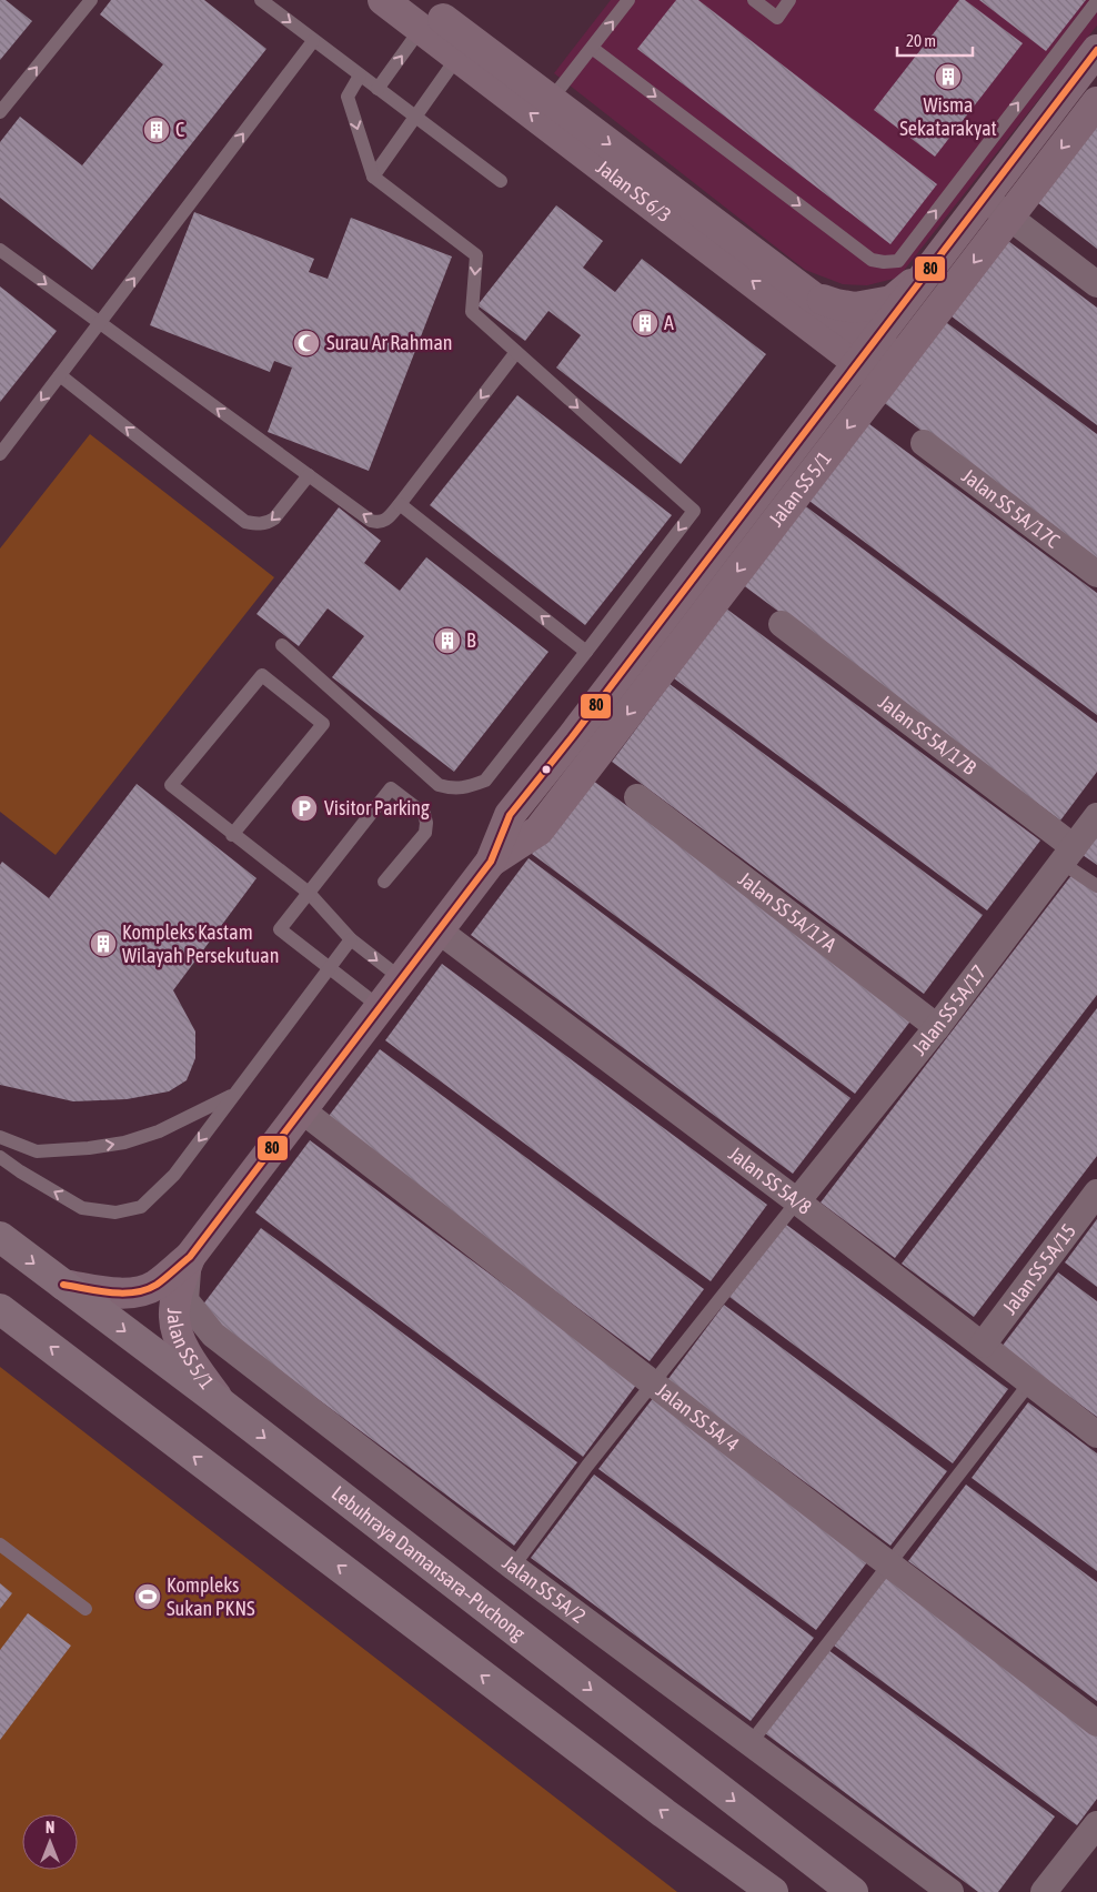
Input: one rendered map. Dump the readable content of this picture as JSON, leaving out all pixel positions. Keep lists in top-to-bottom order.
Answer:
{
  "streets": {
    "highway": ["Lebuhraya Damansara–Puchong"],
    "street": [
      "Jalan SS 6/3",
      "Jalan SS 5/1",
      "Jalan SS 5A/17C",
      "Jalan SS 5A/17B",
      "Jalan SS 5A/17A",
      "Jalan SS 5A/17",
      "Jalan SS 5A/8",
      "Jalan SS 5A/15",
      "Jalan SS 5A/4",
      "Jalan SS 5A/2"
    ]
  },
  "crossings": [
    ["Jalan SS 6/3", "Jalan SS 5/1"],
    ["Jalan SS 5/1", "Jalan SS 5A/8"],
    ["Jalan SS 5/1", "Jalan SS 5A/4"],
    ["Jalan SS 5/1", "Lebuhraya Damansara–Puchong"],
    ["Jalan SS 5/1", "Jalan SS 5A/2"],
    ["Jalan SS 5A/17B", "Jalan SS 5A/17"],
    ["Jalan SS 5A/17A", "Jalan SS 5A/17"],
    ["Jalan SS 5A/17", "Jalan SS 5A/8"],
    ["Jalan SS 5A/8", "Jalan SS 5A/15"]
  ],
  "places": {
    "building": [
      "Wisma Sekatarakyat",
      "C",
      "A",
      "B",
      "Kompleks Kastam Wilayah Persekutuan"
    ],
    "mosque": ["Surau Ar Rahman"],
    "parking": ["Visitor Parking"],
    "sports": ["Kompleks Sukan PKNS"]
  },
  "lines": ["transit line 80"],
  "scale_bar": "20 m",
  "north": "top"
}
